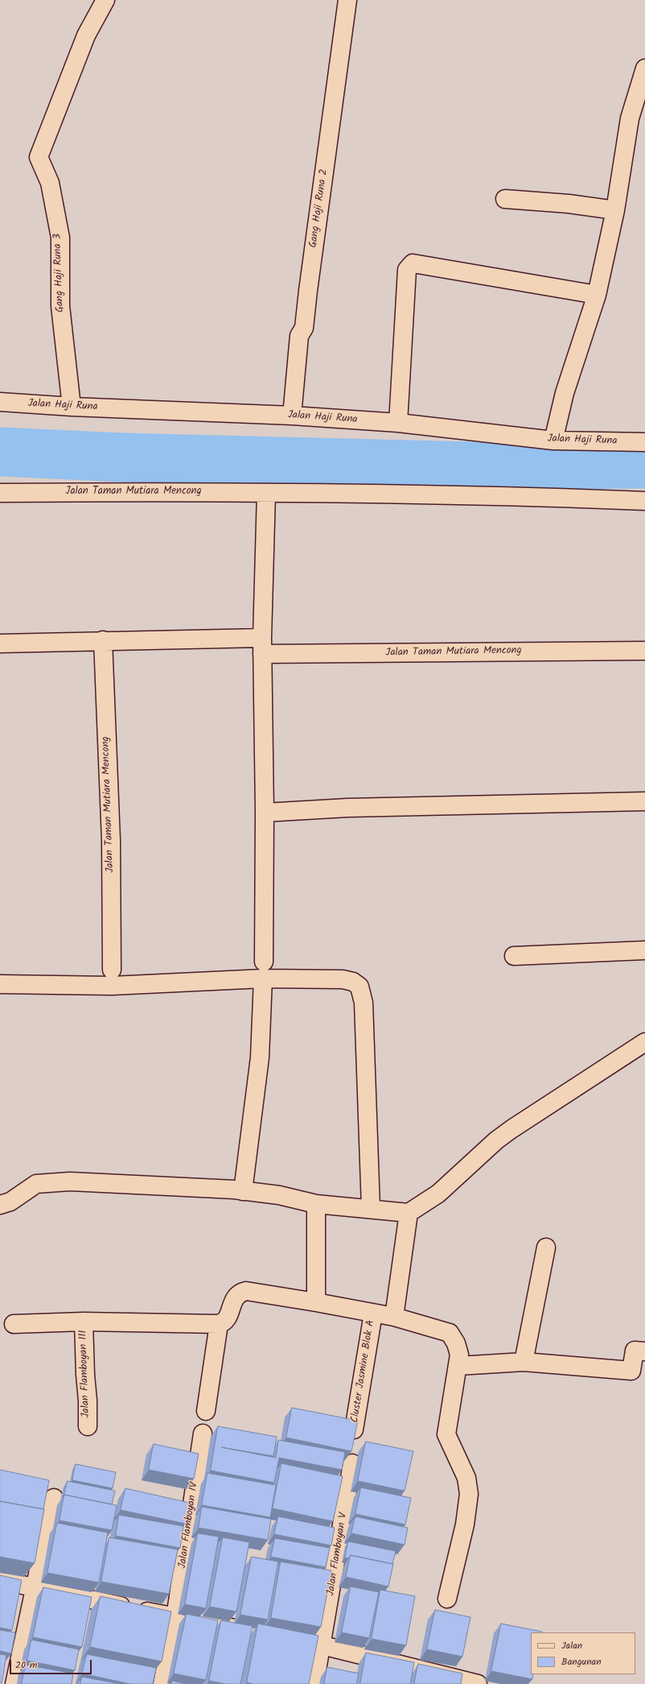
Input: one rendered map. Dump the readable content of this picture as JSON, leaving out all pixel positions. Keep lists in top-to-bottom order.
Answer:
{
  "streets": {
    "street": [
      "Gang Haji Runa 2",
      "Gang Haji Runa 3",
      "Jalan Haji Runa",
      "Jalan Taman Mutiara Mencong",
      "Cluster Jasmine Blok A",
      "Jalan Flamboyan III",
      "Jalan Flamboyan IV",
      "Jalan Flamboyan V"
    ]
  },
  "crossings": [
    ["Gang Haji Runa 2", "Jalan Haji Runa"],
    ["Gang Haji Runa 3", "Jalan Haji Runa"]
  ],
  "legend": ["Jalan", "Bangunan"],
  "scale_bar": "20 m"
}
